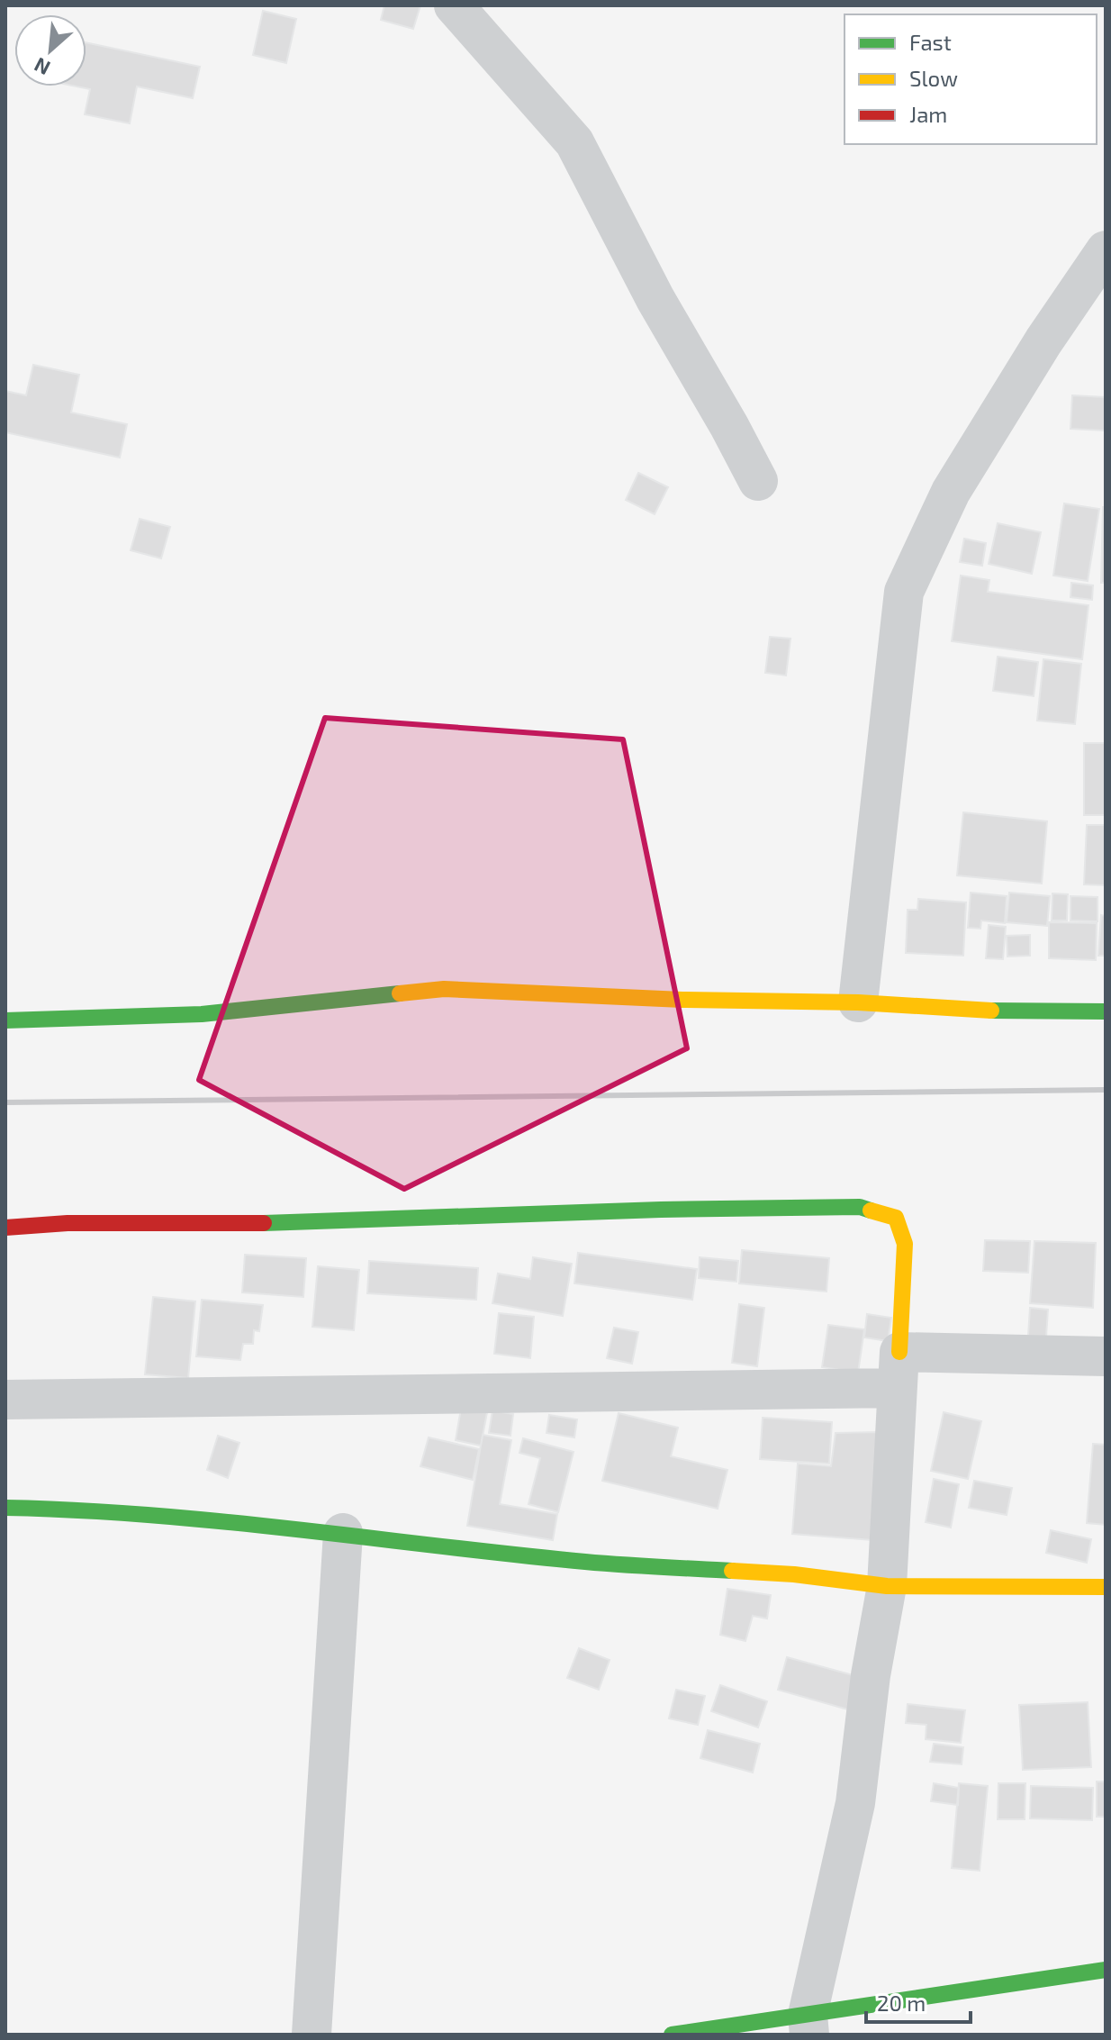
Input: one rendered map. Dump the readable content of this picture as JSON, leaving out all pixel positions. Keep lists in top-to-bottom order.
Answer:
{
  "legend": ["Fast", "Slow", "Jam"],
  "scale_bar": "20 m",
  "north": "bottom left"
}
